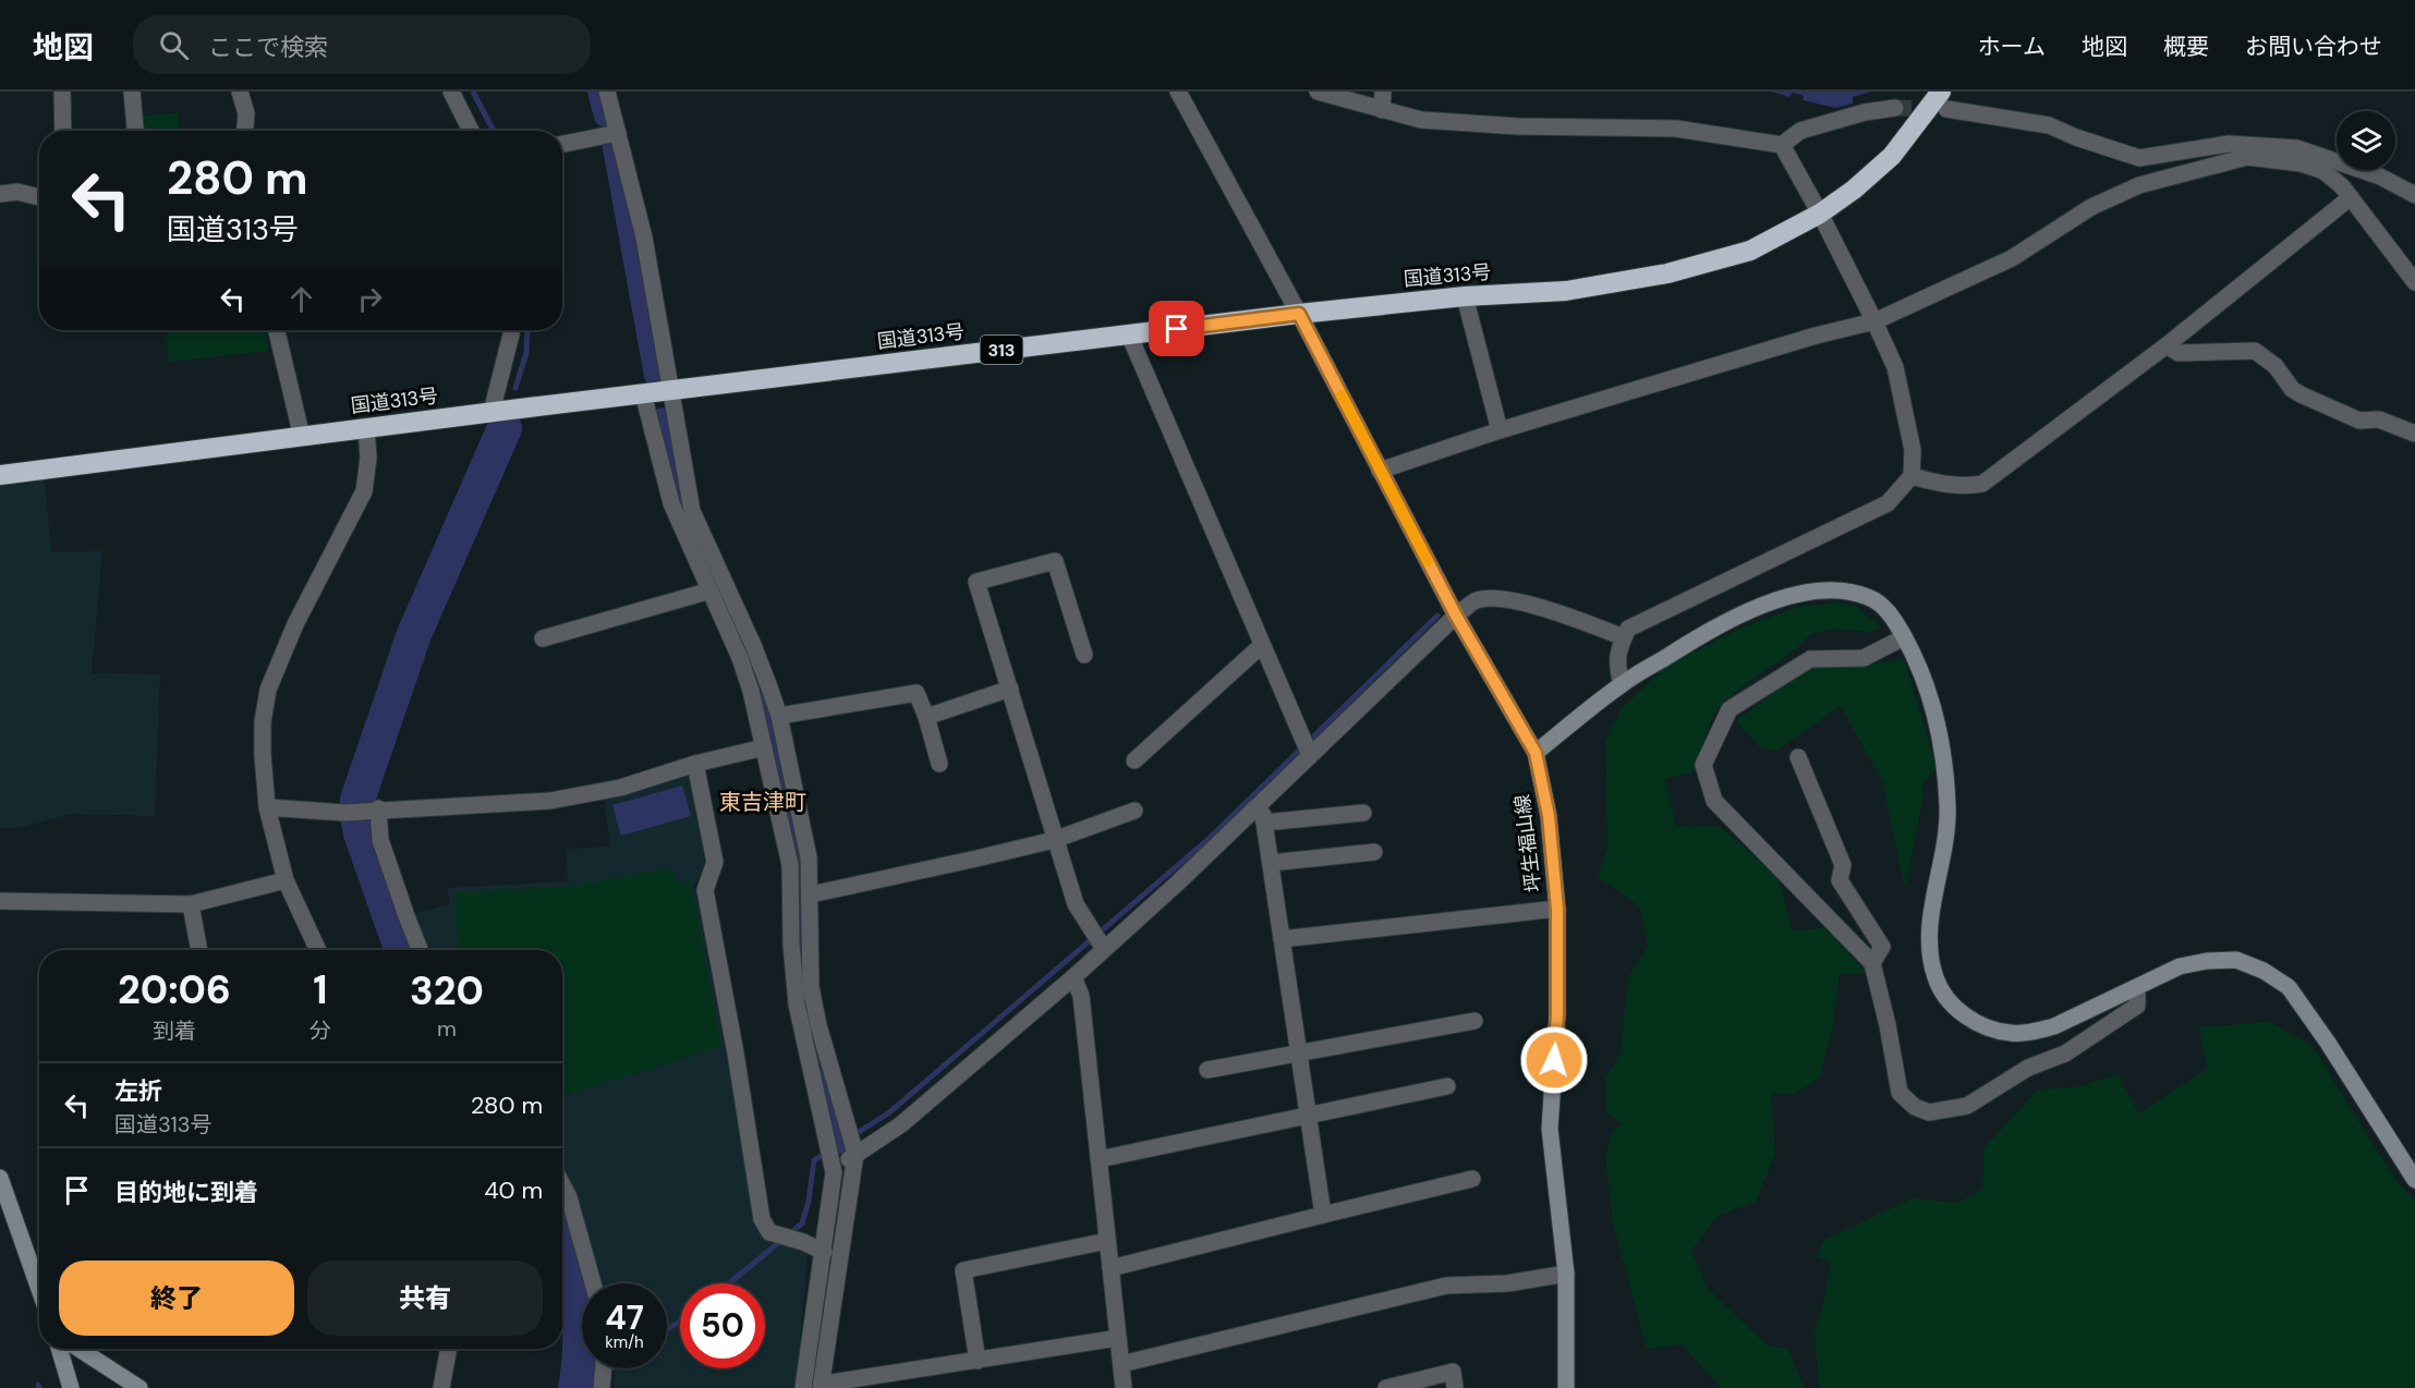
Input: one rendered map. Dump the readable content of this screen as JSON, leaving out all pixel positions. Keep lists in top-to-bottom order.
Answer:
{
  "streets": {
    "highway": ["国道313号", "313"],
    "street": ["坪生福山線"]
  },
  "crossings": [
    ["国道313号", "坪生福山線"]
  ],
  "districts": ["東吉津町"],
  "page": {
    "header": "地図",
    "search": "ここで検索",
    "nav": [
      "ホーム",
      "地図",
      "概要",
      "お問い合わせ"
    ],
    "turn": ["280 m", "国道313号"],
    "eta": [
      "20:06",
      "到着",
      "1",
      "分",
      "320",
      "m"
    ],
    "list": [
      {
        "name": "左折",
        "note": "国道313号",
        "value": "280 m"
      },
      {
        "name": "目的地に到着",
        "value": "40 m"
      }
    ],
    "buttons": ["終了", "共有"],
    "speed": "47 km/h",
    "limit": "50"
  }
}
